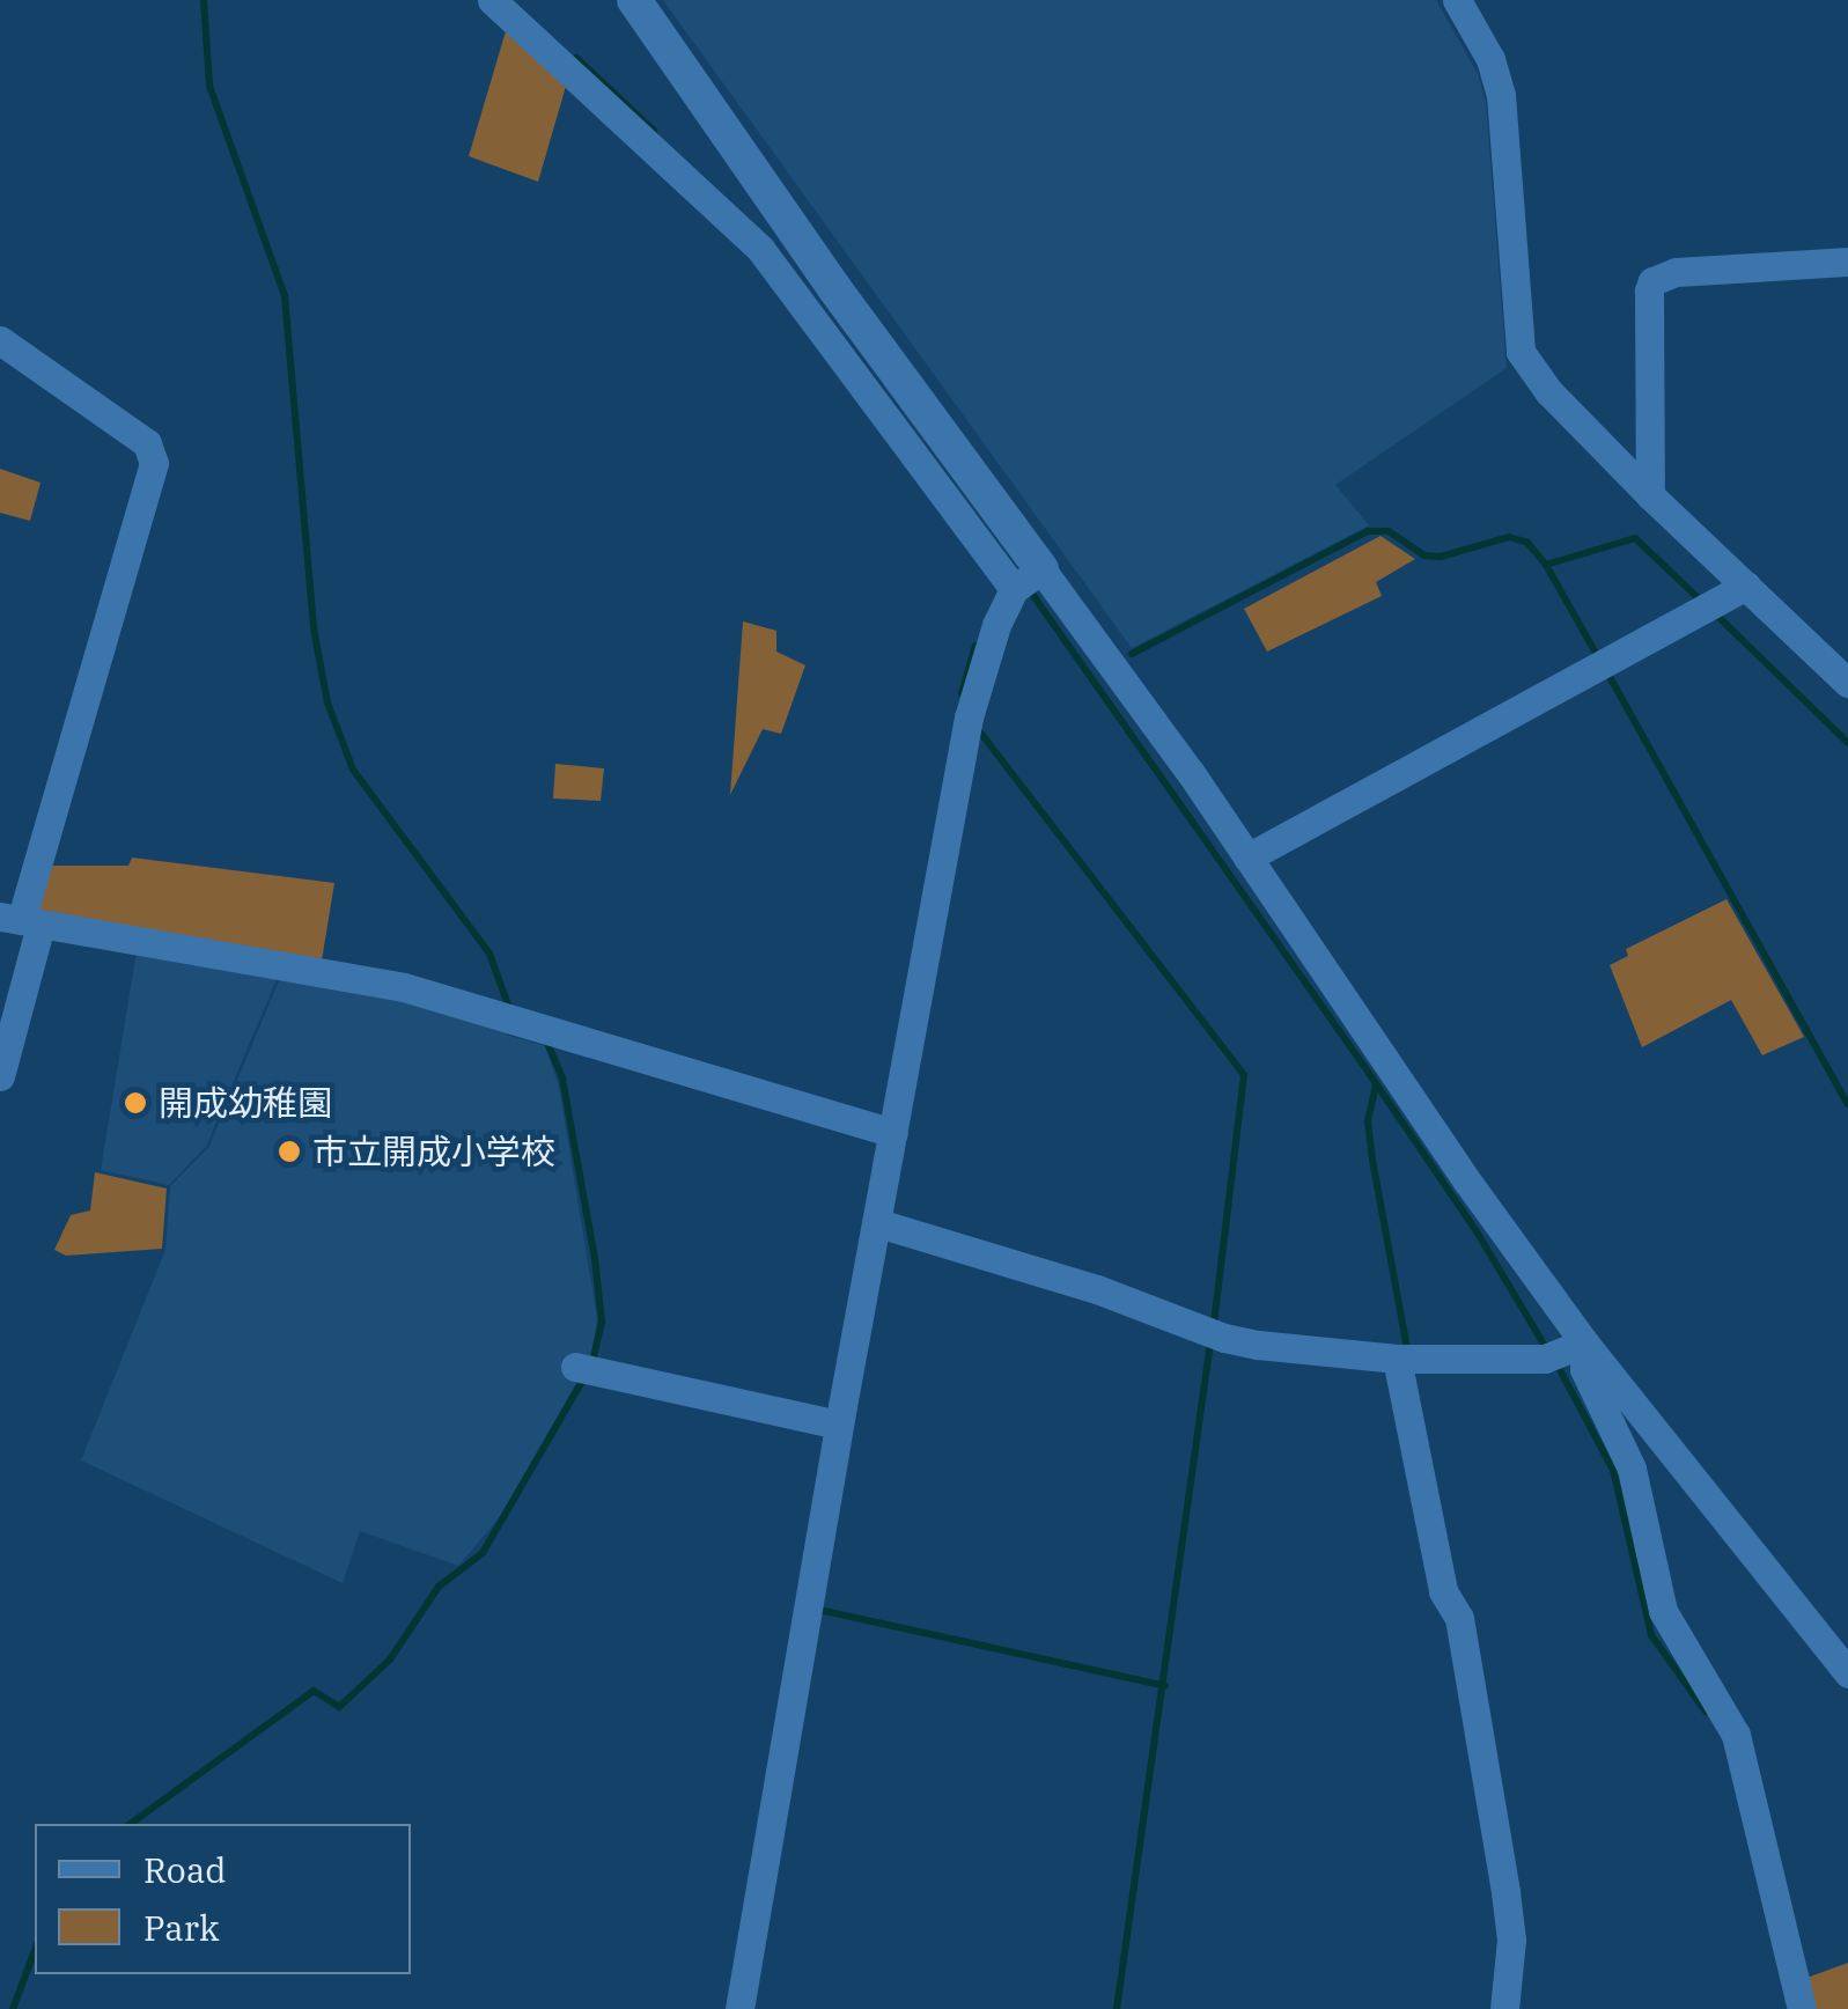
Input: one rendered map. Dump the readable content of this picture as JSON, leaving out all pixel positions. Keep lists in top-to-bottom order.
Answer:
{
  "places": ["開成幼稚園", "市立開成小学校"],
  "legend": ["Road", "Park"]
}
